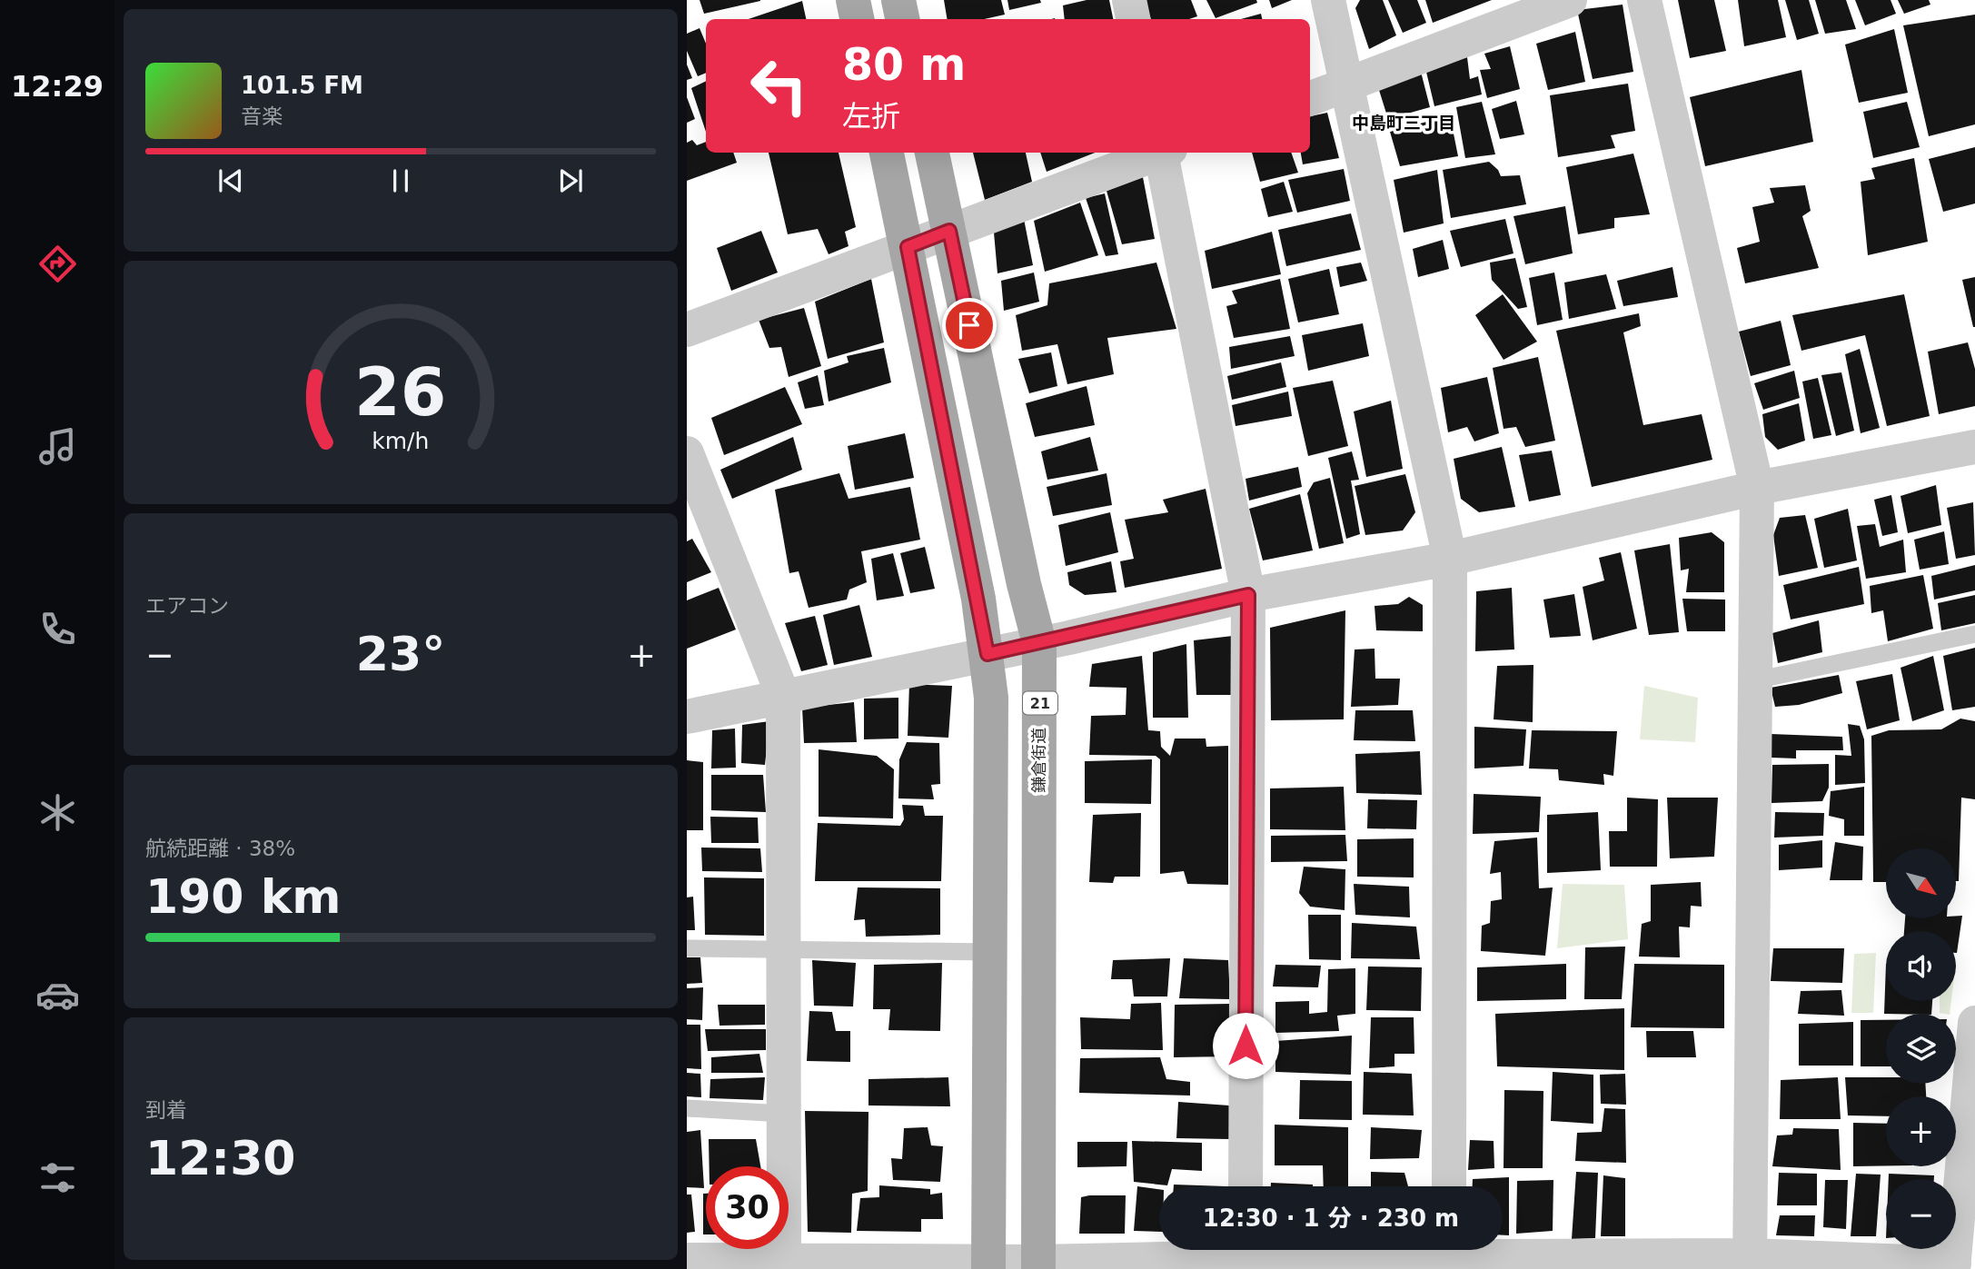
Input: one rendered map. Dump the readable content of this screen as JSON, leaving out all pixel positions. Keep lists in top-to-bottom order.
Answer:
{
  "streets": {
    "main road": ["21", "鎌倉街道"]
  },
  "districts": ["中島町三丁目"],
  "north": "bottom right",
  "page": {
    "tabs": "12:29",
    "turn": ["80 m", "左折"],
    "song": ["101.5 FM", "音楽"],
    "tile": [
      "エアコン",
      ["航続距離 · 38%", "190 km"],
      ["到着", "12:30"]
    ],
    "heat": ["−", "23°", "+"],
    "map_buttons": ["+", "−"],
    "limit": "30",
    "trip": "12:30 · 1 分 · 230 m",
    "gauge": ["26", "km/h"]
  }
}
